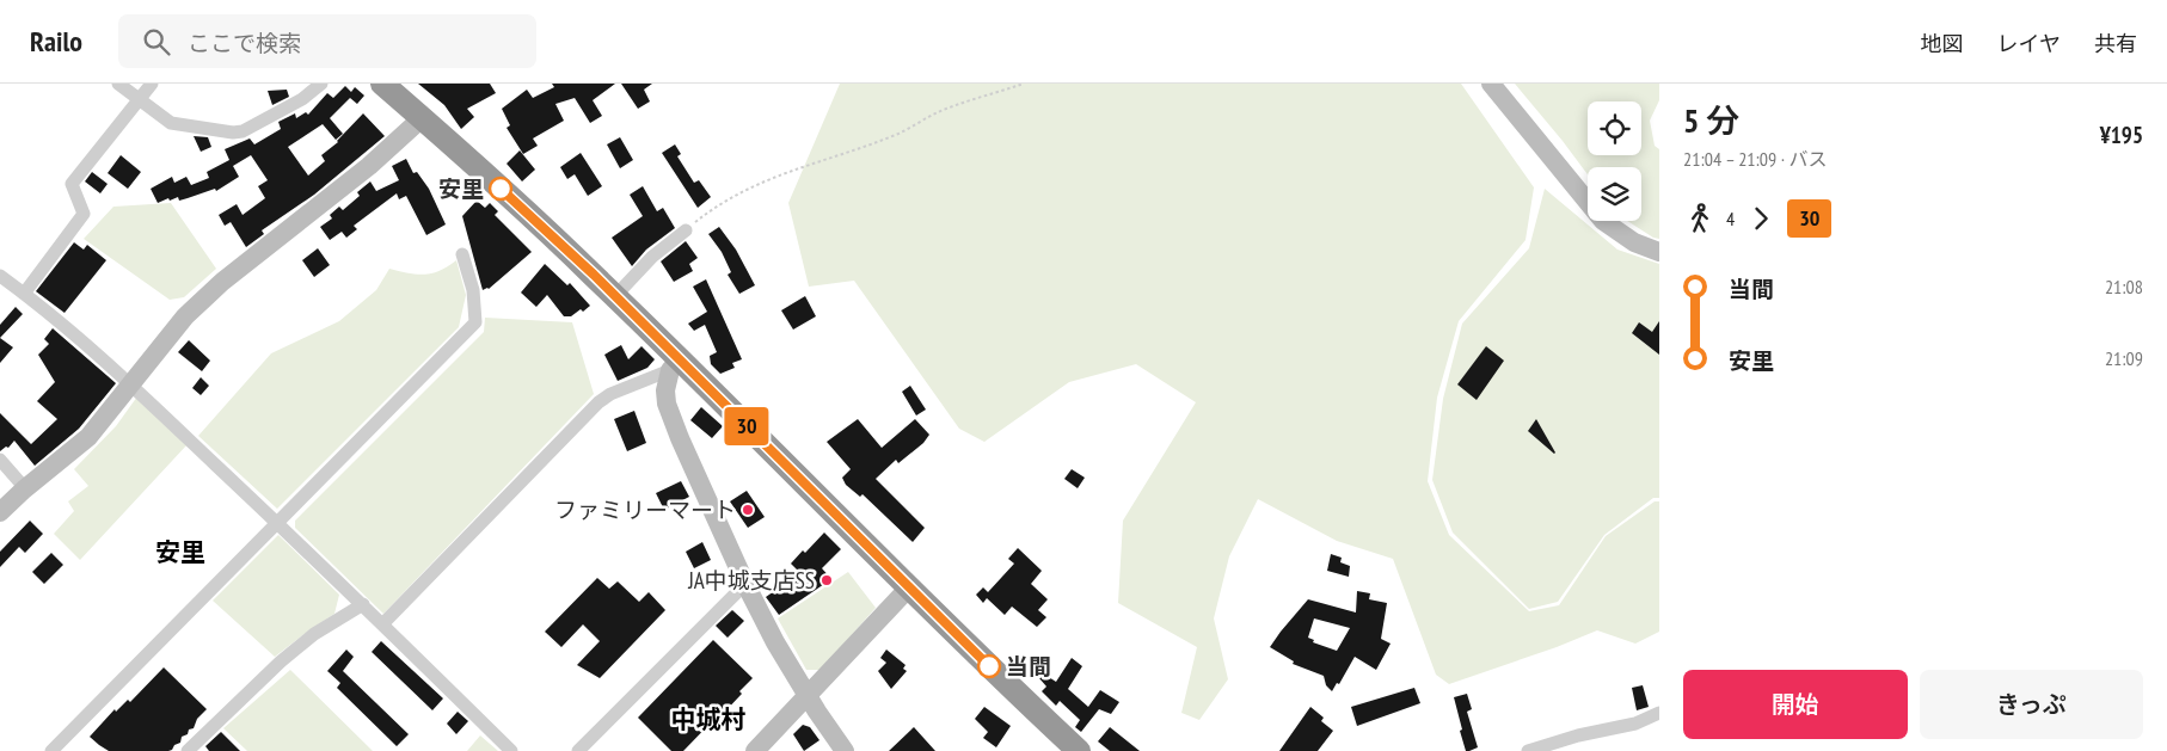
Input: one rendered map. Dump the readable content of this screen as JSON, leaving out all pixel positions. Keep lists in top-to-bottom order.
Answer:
{
  "districts": ["安里", "中城村"],
  "places": [
    "安里",
    "ファミリーマート",
    "JA中城支店SS",
    "当間"
  ],
  "lines": ["bus line 30"],
  "page": {
    "header": "Railo",
    "search": "ここで検索",
    "nav": ["地図", "レイヤ", "共有"],
    "on_map": "30",
    "heading": ["5 分", "21:04 – 21:09 · バス", "¥195"],
    "legs": ["4", "30"],
    "list": [
      {
        "name": "当間",
        "value": "21:08"
      },
      {
        "name": "安里",
        "value": "21:09"
      }
    ],
    "buttons": ["開始", "きっぷ"]
  }
}
